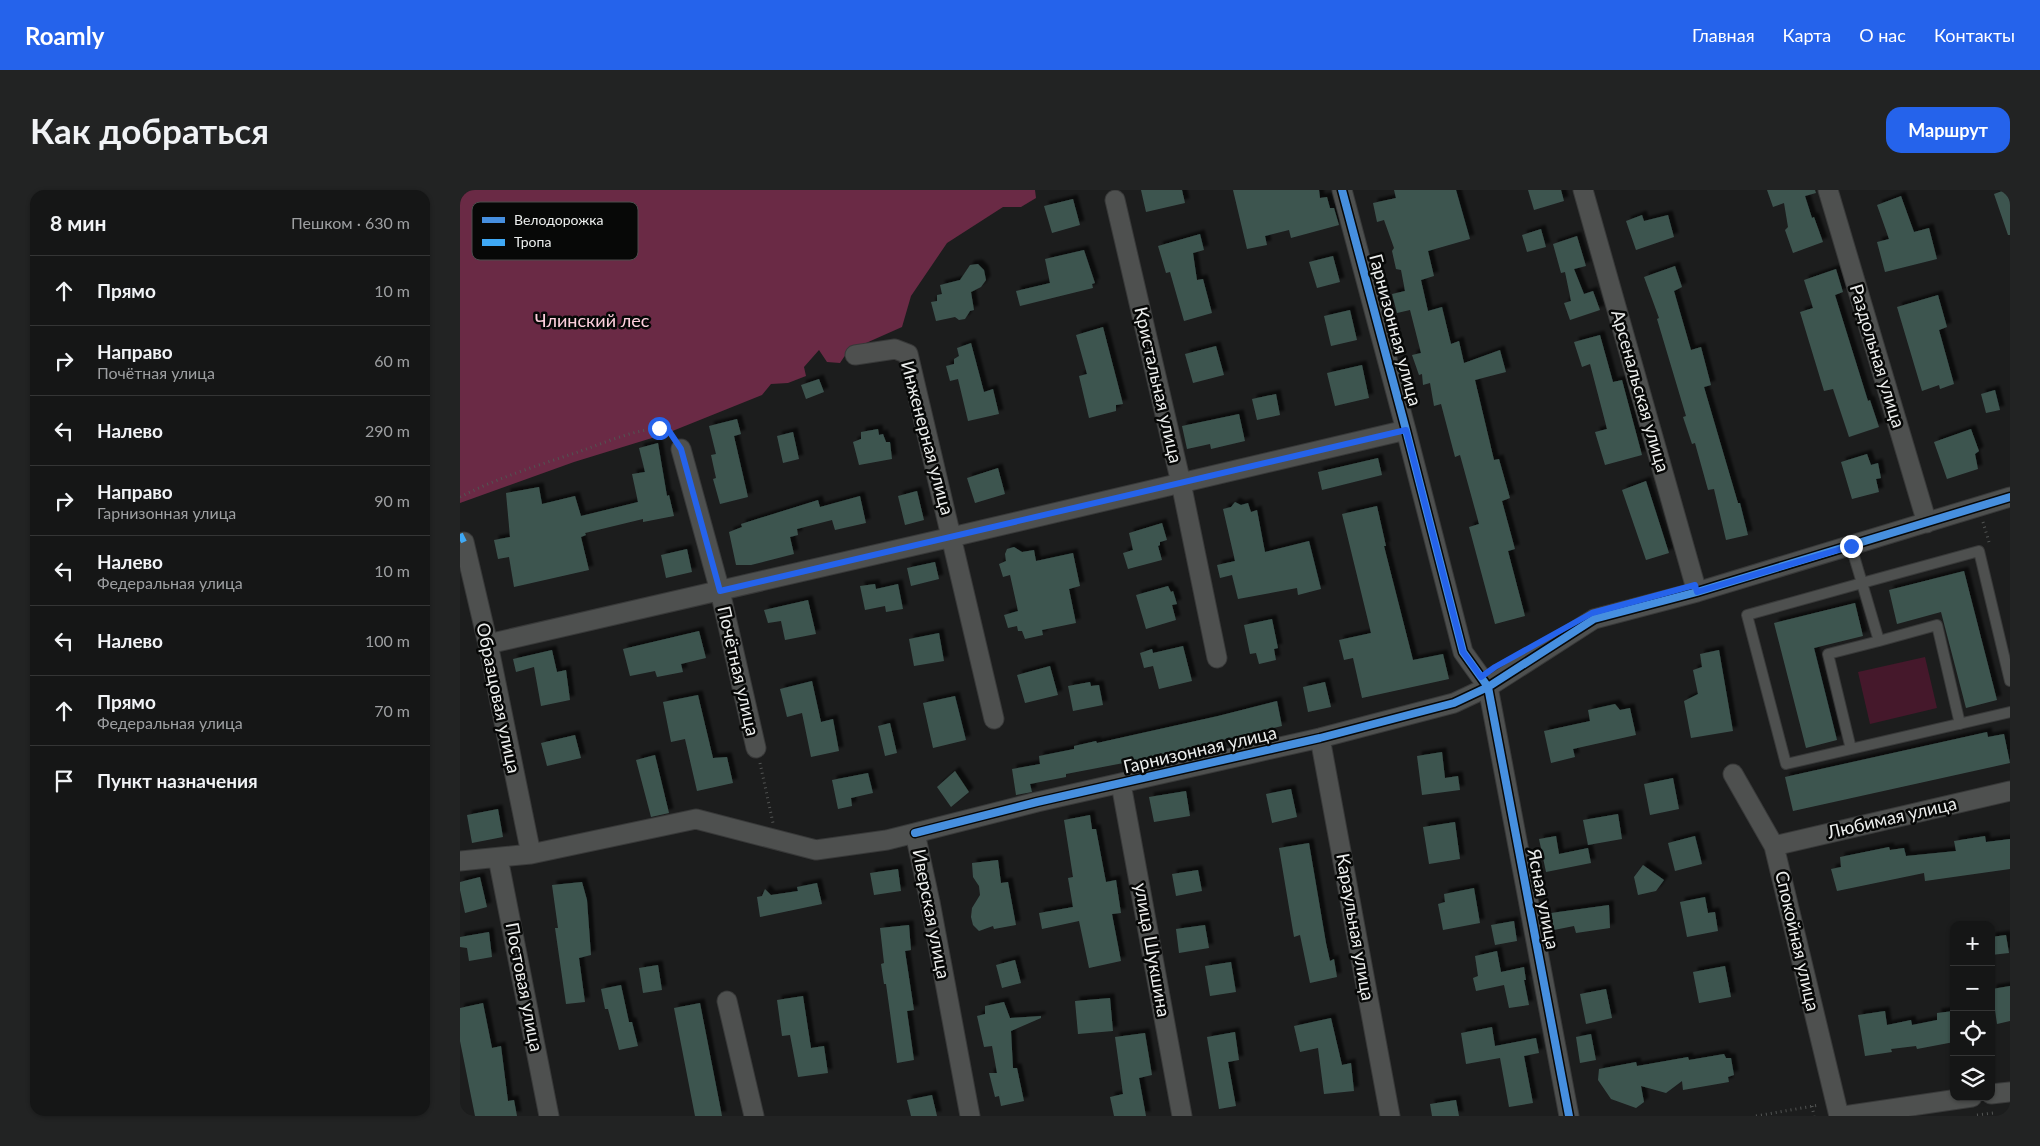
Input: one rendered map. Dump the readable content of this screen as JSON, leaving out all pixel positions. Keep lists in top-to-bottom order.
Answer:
{
  "streets": {
    "street": [
      "Гарнизонная улица",
      "Раздольная улица",
      "Кристальная улица",
      "Арсенальская улица",
      "Инженерная улица",
      "Почётная улица",
      "Образцовая улица",
      "Любимая улица",
      "Ясная улица",
      "Иверская улица",
      "Караульная улица",
      "Спокойная улица",
      "улица Шукшина",
      "Постовая улица"
    ]
  },
  "crossings": [
    ["Гарнизонная улица", "Раздольная улица"],
    ["Гарнизонная улица", "Арсенальская улица"],
    ["Гарнизонная улица", "Ясная улица"],
    ["Гарнизонная улица", "Иверская улица"],
    ["Гарнизонная улица", "Караульная улица"],
    ["Гарнизонная улица", "улица Шукшина"],
    ["Образцовая улица", "Иверская улица"],
    ["Любимая улица", "Спокойная улица"],
    ["Иверская улица", "Постовая улица"]
  ],
  "parks": ["Члинский лес"],
  "legend": ["Велодорожка", "Тропа"],
  "page": {
    "header": "Roamly",
    "nav": [
      "Главная",
      "Карта",
      "О нас",
      "Контакты"
    ],
    "buttons": "Маршрут",
    "title": "Как добраться",
    "heading": ["8 мин", "Пешком · 630 m"],
    "list": [
      ["Прямо", "10 m"],
      ["Направо", "Почётная улица", "60 m"],
      ["Налево", "290 m"],
      ["Направо", "Гарнизонная улица", "90 m"],
      ["Налево", "Федеральная улица", "10 m"],
      ["Налево", "100 m"],
      ["Прямо", "Федеральная улица", "70 m"],
      "Пункт назначения"
    ],
    "map_buttons": ["+", "−"]
  }
}
